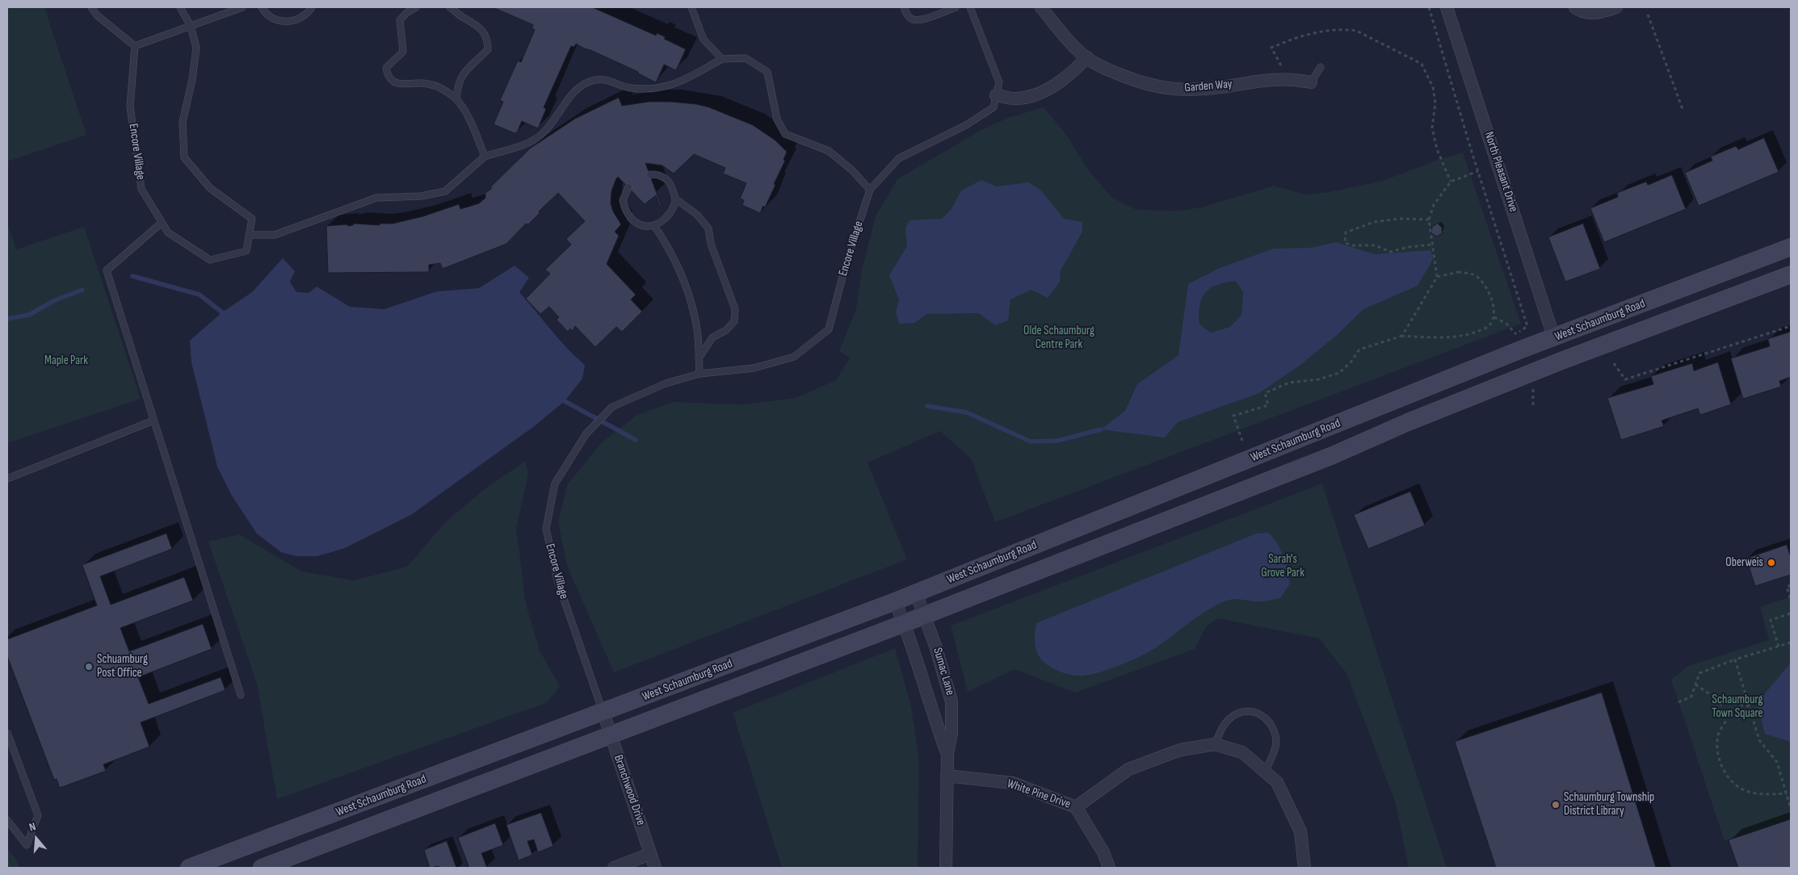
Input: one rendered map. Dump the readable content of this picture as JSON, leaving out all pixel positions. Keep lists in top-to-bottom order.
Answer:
{
  "streets": {
    "main road": ["West Schaumburg Road"],
    "street": [
      "Garden Way",
      "North Pleasant Drive",
      "Sumac Lane",
      "Branchwood Drive",
      "White Pine Drive"
    ],
    "lane": ["Encore Village"]
  },
  "crossings": [
    ["Encore Village", "West Schaumburg Road"],
    ["Encore Village", "Branchwood Drive"],
    ["North Pleasant Drive", "West Schaumburg Road"],
    ["West Schaumburg Road", "Sumac Lane"],
    ["West Schaumburg Road", "Branchwood Drive"],
    ["Sumac Lane", "White Pine Drive"]
  ],
  "parks": [
    "Olde Schaumburg Centre Park",
    "Maple Park",
    "Sarah's Grove Park",
    "Schaumburg Town Square"
  ],
  "places": ["Oberweis", "Schuamburg Post Office", "Schaumburg Township District Library"],
  "north": "top"
}
